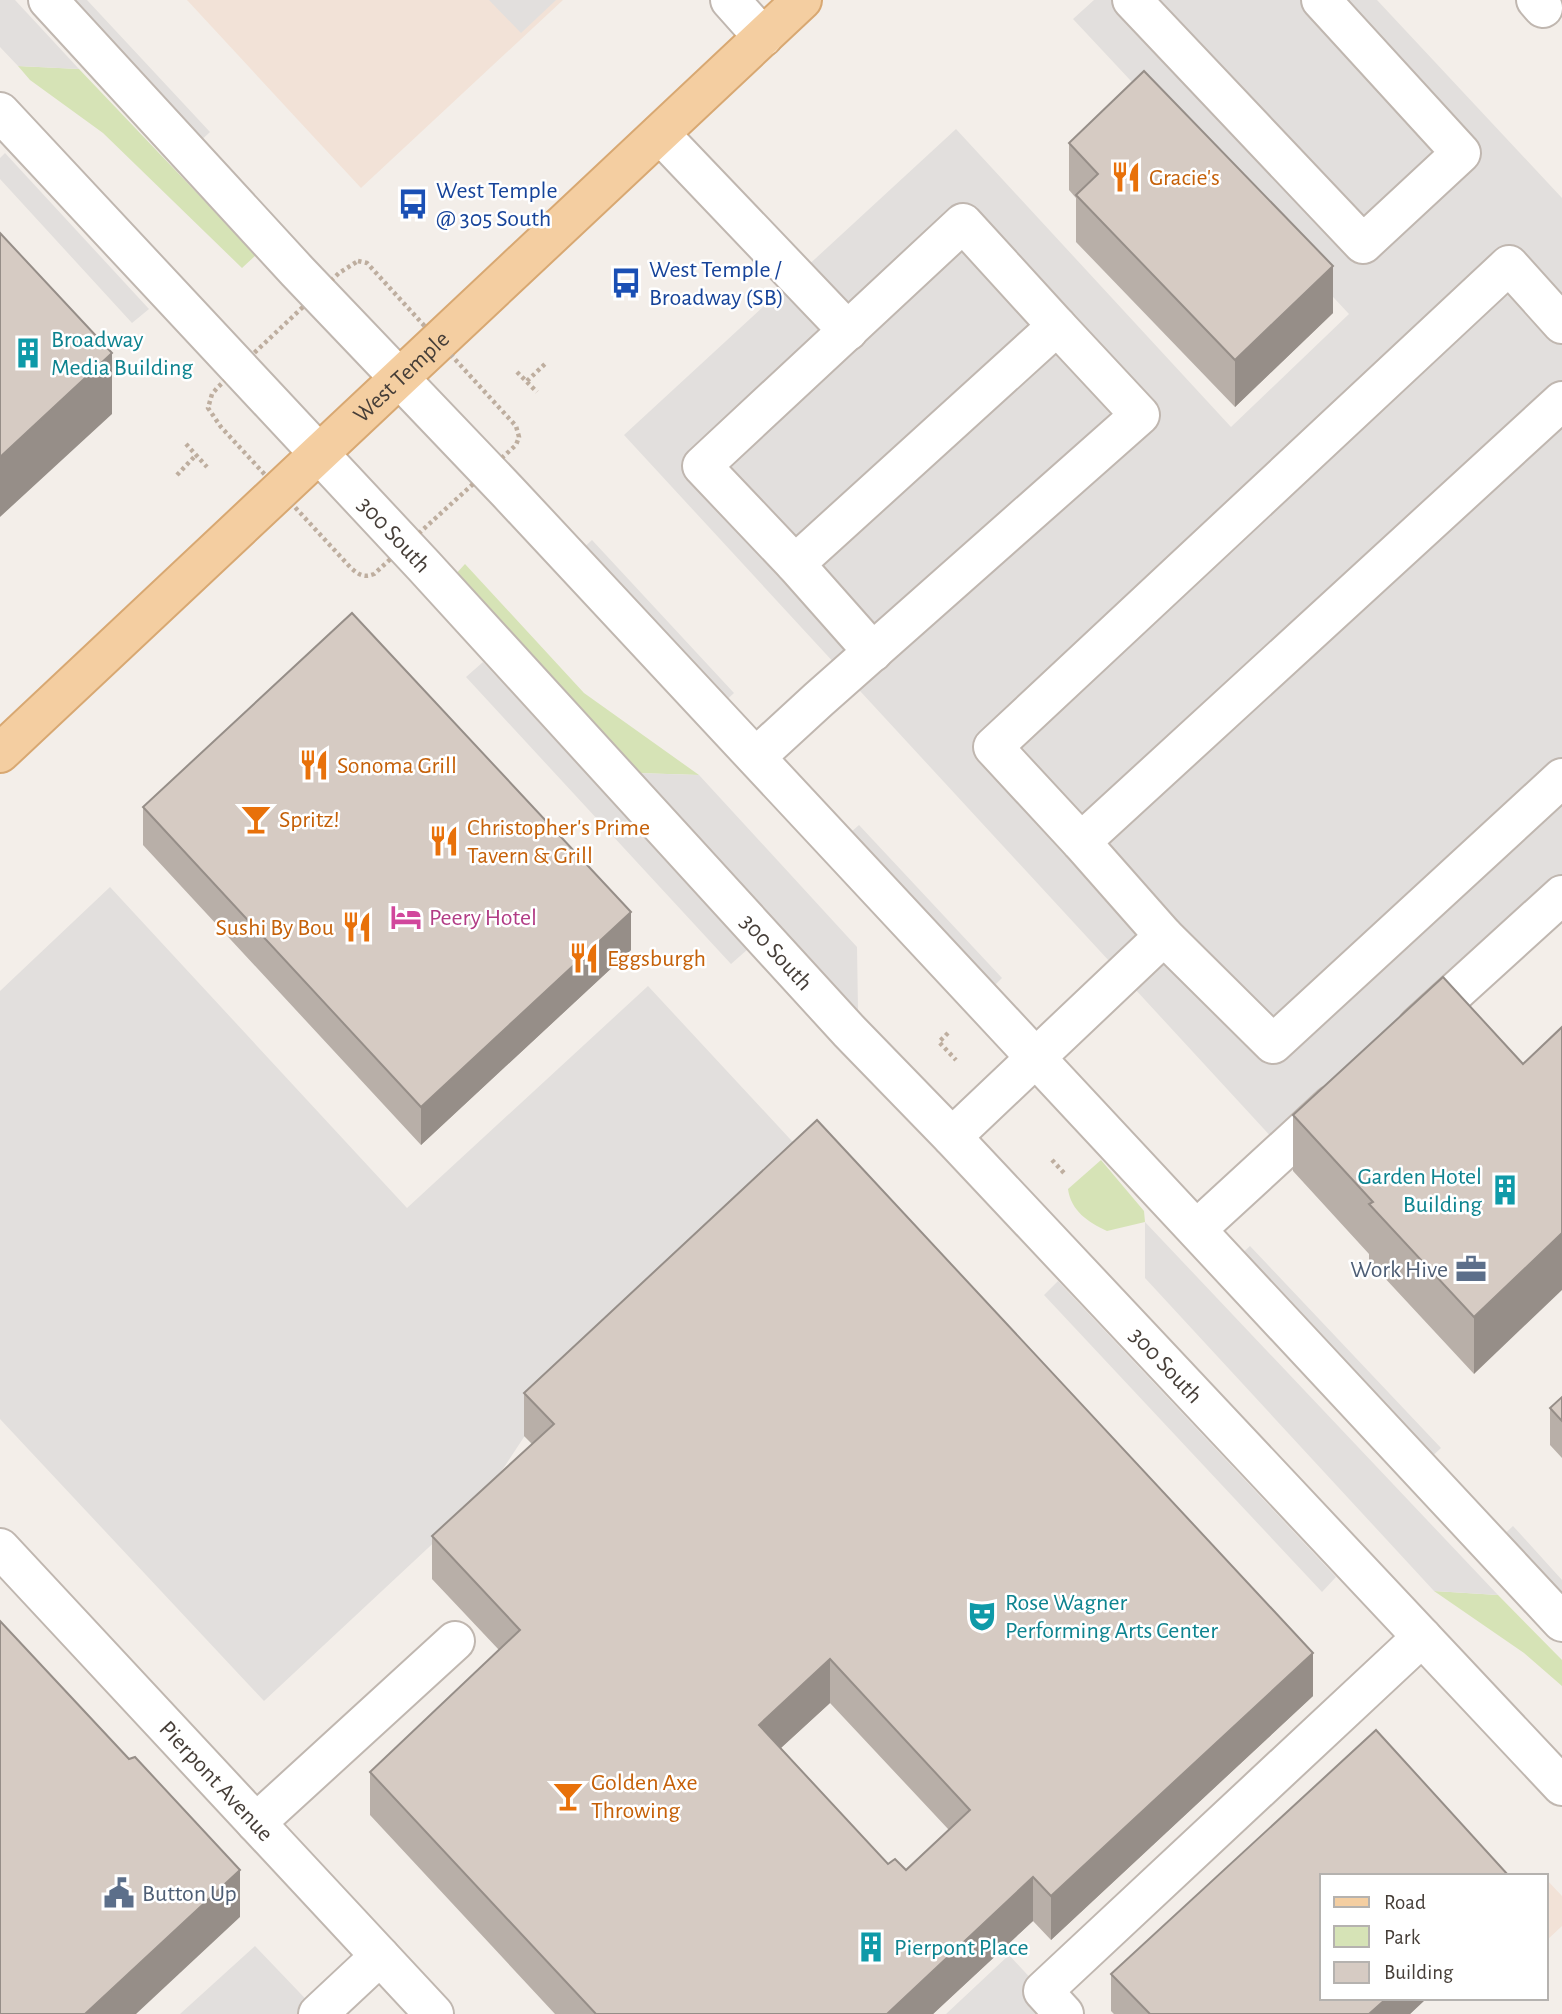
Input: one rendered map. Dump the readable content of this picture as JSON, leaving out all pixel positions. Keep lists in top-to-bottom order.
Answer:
{
  "streets": {
    "main road": ["West Temple"],
    "street": ["300 South", "Pierpont Avenue"]
  },
  "crossings": [
    ["West Temple", "300 South"]
  ],
  "places": {
    "restaurant": [
      "Gracie's",
      "Sonoma Grill",
      "Christopher's Prime Tavern & Grill",
      "Sushi By Bou",
      "Eggsburgh"
    ],
    "bus stop": ["West Temple @ 305 South", "West Temple / Broadway (SB)"],
    "building": ["Broadway Media Building", "Garden Hotel Building", "Pierpont Place"],
    "bar": ["Spritz!", "Golden Axe Throwing"],
    "hotel": ["Peery Hotel"],
    "office": ["Work Hive"],
    "theatre": ["Rose Wagner Performing Arts Center"],
    "public building": ["Button Up"]
  },
  "legend": ["Road", "Park", "Building"]
}
